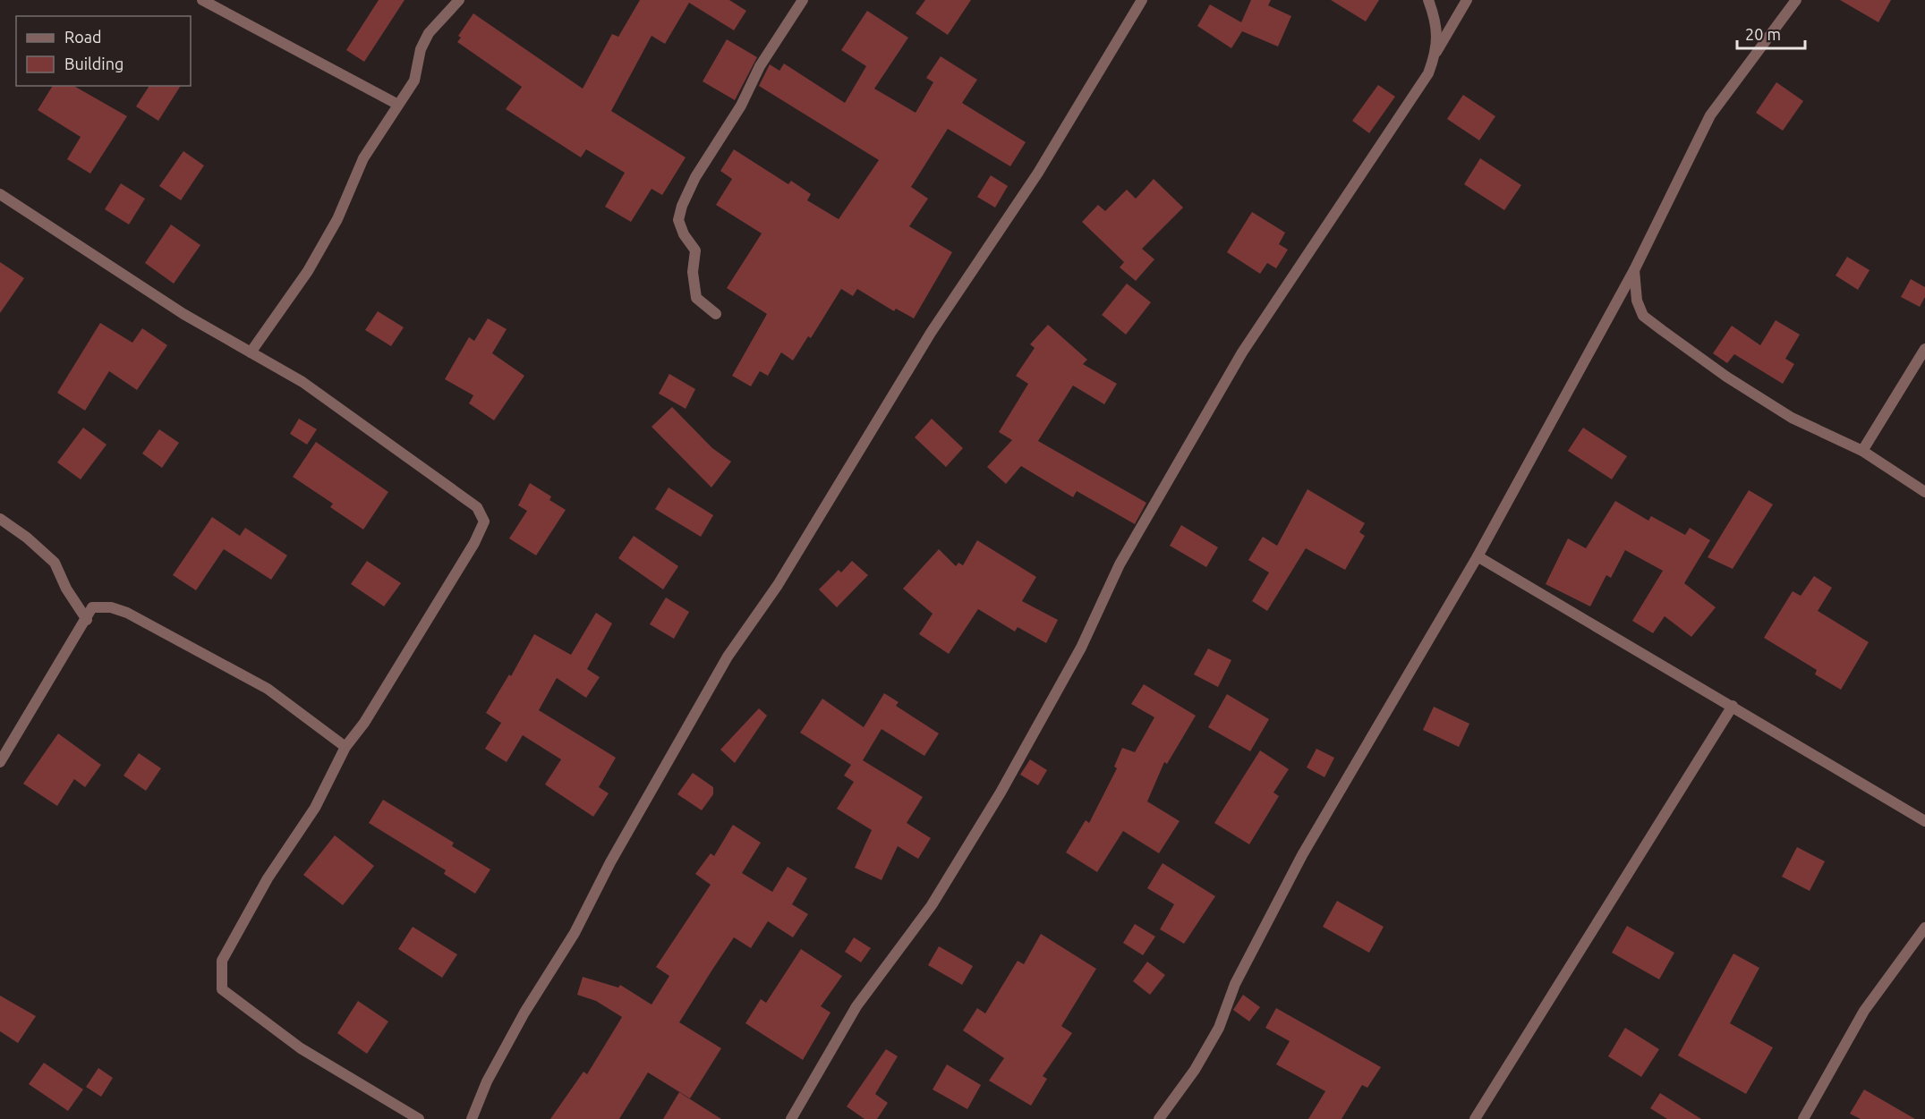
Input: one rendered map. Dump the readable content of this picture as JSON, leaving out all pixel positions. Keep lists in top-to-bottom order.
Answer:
{
  "legend": ["Road", "Building"],
  "scale_bar": "20 m"
}
